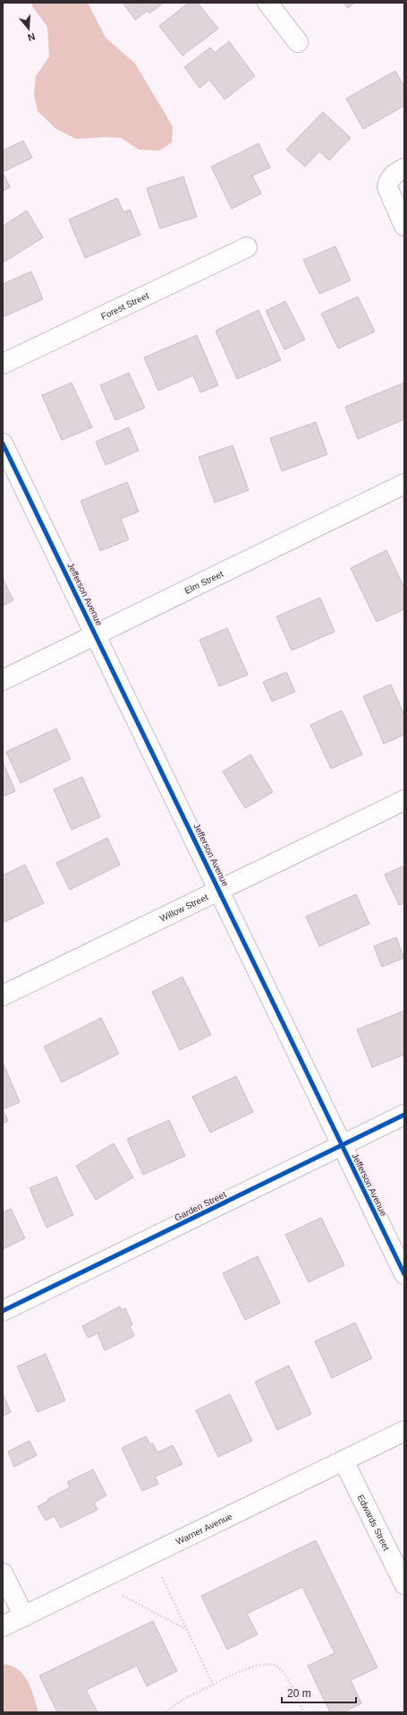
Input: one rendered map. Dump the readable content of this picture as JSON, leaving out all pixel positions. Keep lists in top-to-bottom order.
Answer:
{
  "streets": {
    "street": [
      "Forest Street",
      "Elm Street",
      "Jefferson Avenue",
      "Willow Street",
      "Garden Street",
      "Edwards Street",
      "Warner Avenue"
    ]
  },
  "crossings": [
    ["Elm Street", "Jefferson Avenue"],
    ["Jefferson Avenue", "Willow Street"],
    ["Jefferson Avenue", "Garden Street"],
    ["Edwards Street", "Warner Avenue"]
  ],
  "scale_bar": "20 m",
  "north": "bottom"
}
